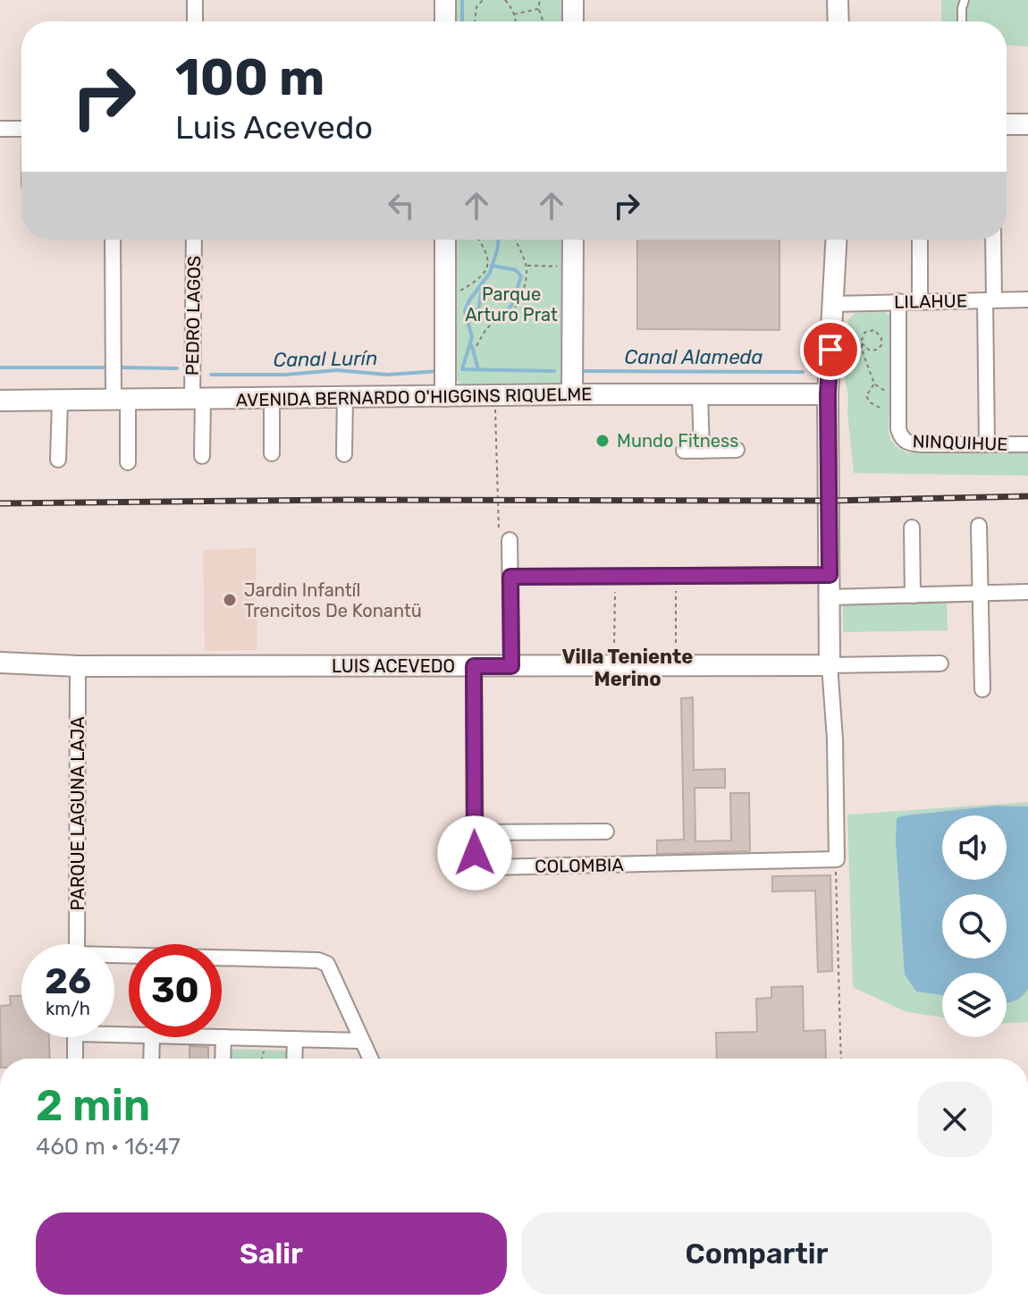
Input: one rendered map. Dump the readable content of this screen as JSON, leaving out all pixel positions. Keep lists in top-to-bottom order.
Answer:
{
  "streets": {
    "main road": ["AVENIDA BERNARDO O'HIGGINS RIQUELME", "LUIS ACEVEDO"],
    "street": [
      "LILAHUE",
      "PEDRO LAGOS",
      "NINQUIHUE",
      "PARQUE LAGUNA LAJA",
      "COLOMBIA"
    ]
  },
  "crossings": [
    ["LILAHUE", "NINQUIHUE"],
    ["PEDRO LAGOS", "AVENIDA BERNARDO O'HIGGINS RIQUELME"],
    ["LUIS ACEVEDO", "PARQUE LAGUNA LAJA"]
  ],
  "districts": ["Villa Teniente Merino"],
  "water": ["Canal Alameda", "Canal Lurín"],
  "parks": ["Parque Arturo Prat"],
  "places": ["Mundo Fitness", "Jardin Infantíl Trencitos De Konantü"],
  "page": {
    "turn": ["100 m", "Luis Acevedo"],
    "speed": "26 km/h",
    "limit": "30",
    "heading": ["2 min", "460 m · 16:47"],
    "buttons": ["Salir", "Compartir"]
  }
}
